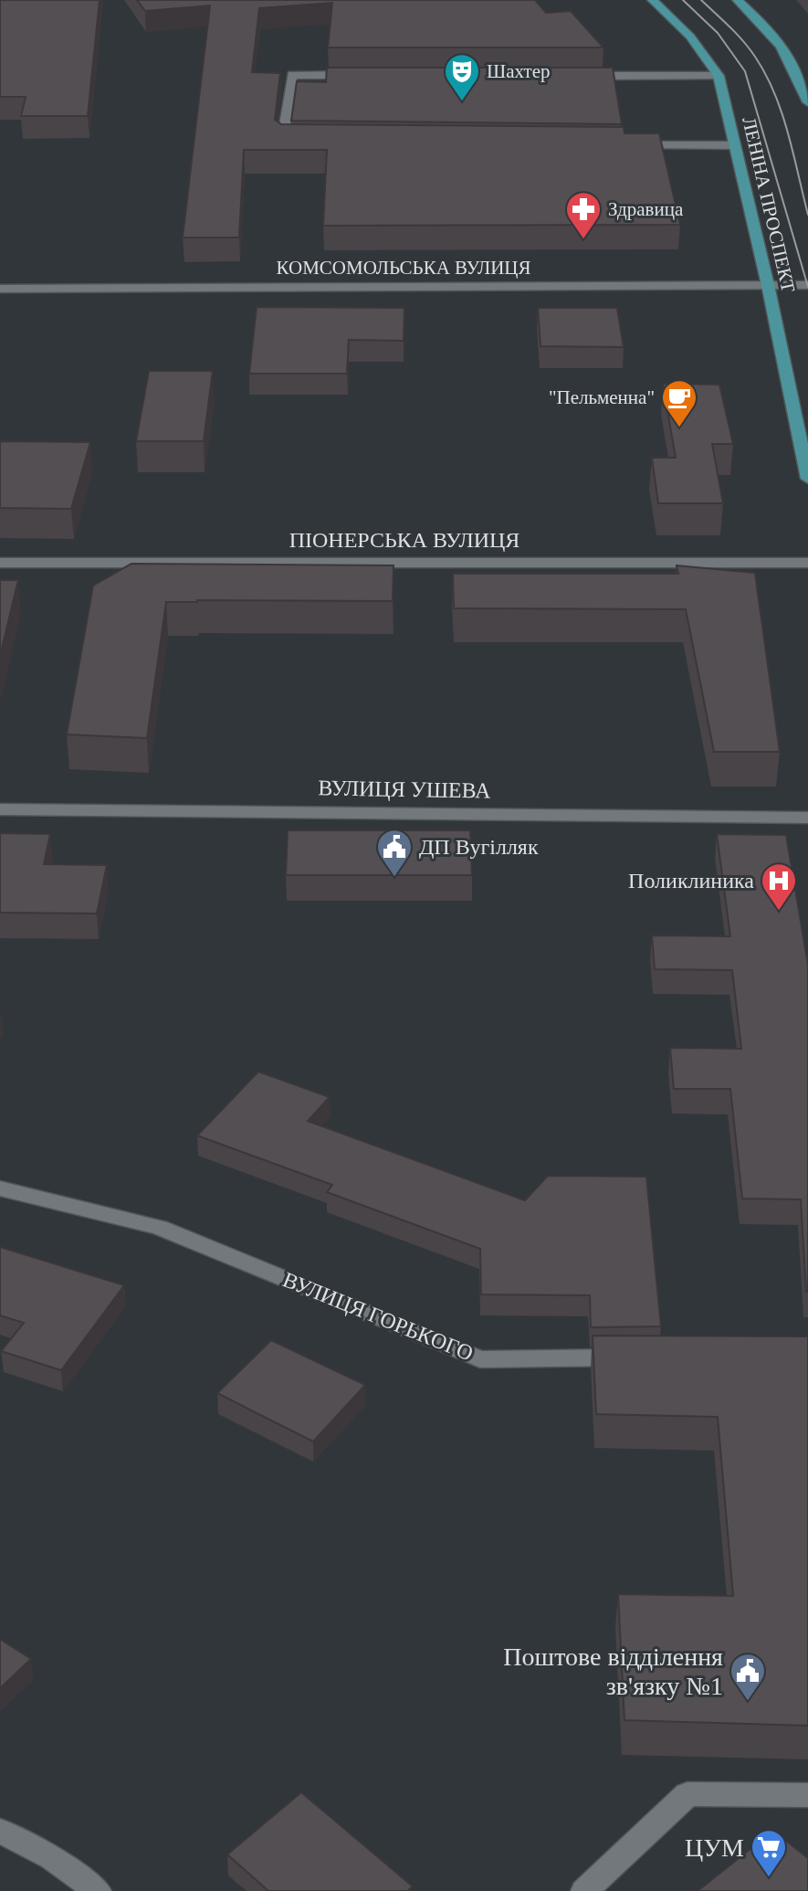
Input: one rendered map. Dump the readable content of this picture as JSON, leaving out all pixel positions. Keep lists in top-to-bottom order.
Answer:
{
  "streets": {
    "main road": ["ЛЕНІНА ПРОСПЕКТ"],
    "street": [
      "КОМСОМОЛЬСЬКА ВУЛИЦЯ",
      "ПІОНЕРСЬКА ВУЛИЦЯ",
      "ВУЛИЦЯ УШЕВА",
      "ВУЛИЦЯ ГОРЬКОГО"
    ]
  },
  "crossings": [
    ["ЛЕНІНА ПРОСПЕКТ", "КОМСОМОЛЬСЬКА ВУЛИЦЯ"]
  ],
  "places": {
    "theatre": ["Шахтер"],
    "pharmacy": ["Здравица"],
    "cafe": ["\"Пельменна\""],
    "public building": ["ДП Вугілляк", "Поштове відділення зв'язку №1"],
    "hospital": ["Поликлиника"],
    "supermarket": ["ЦУМ"]
  }
}
